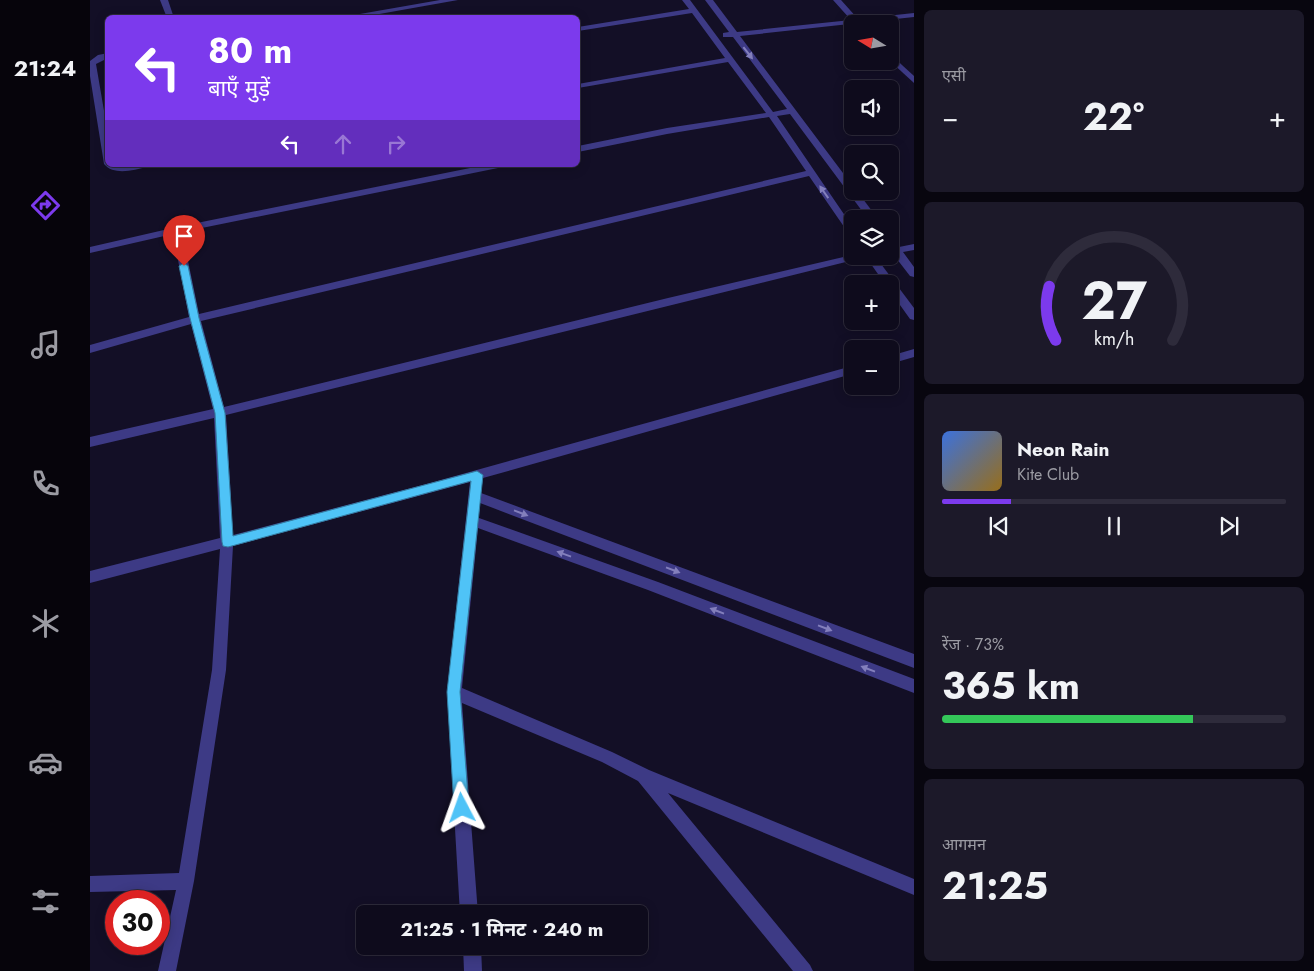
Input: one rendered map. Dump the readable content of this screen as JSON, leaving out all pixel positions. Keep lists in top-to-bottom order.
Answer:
{
  "north": "left",
  "page": {
    "tabs": "21:24",
    "tile": [
      "एसी",
      ["रेंज · 73%", "365 km"],
      ["आगमन", "21:25"]
    ],
    "map_buttons": ["+", "−"],
    "turn": ["80 m", "बाएँ मुड़ें"],
    "heat": ["−", "22°", "+"],
    "song": ["Neon Rain", "Kite Club"],
    "limit": "30",
    "trip": "21:25 · 1 मिनट · 240 m",
    "gauge": ["27", "km/h"]
  }
}
